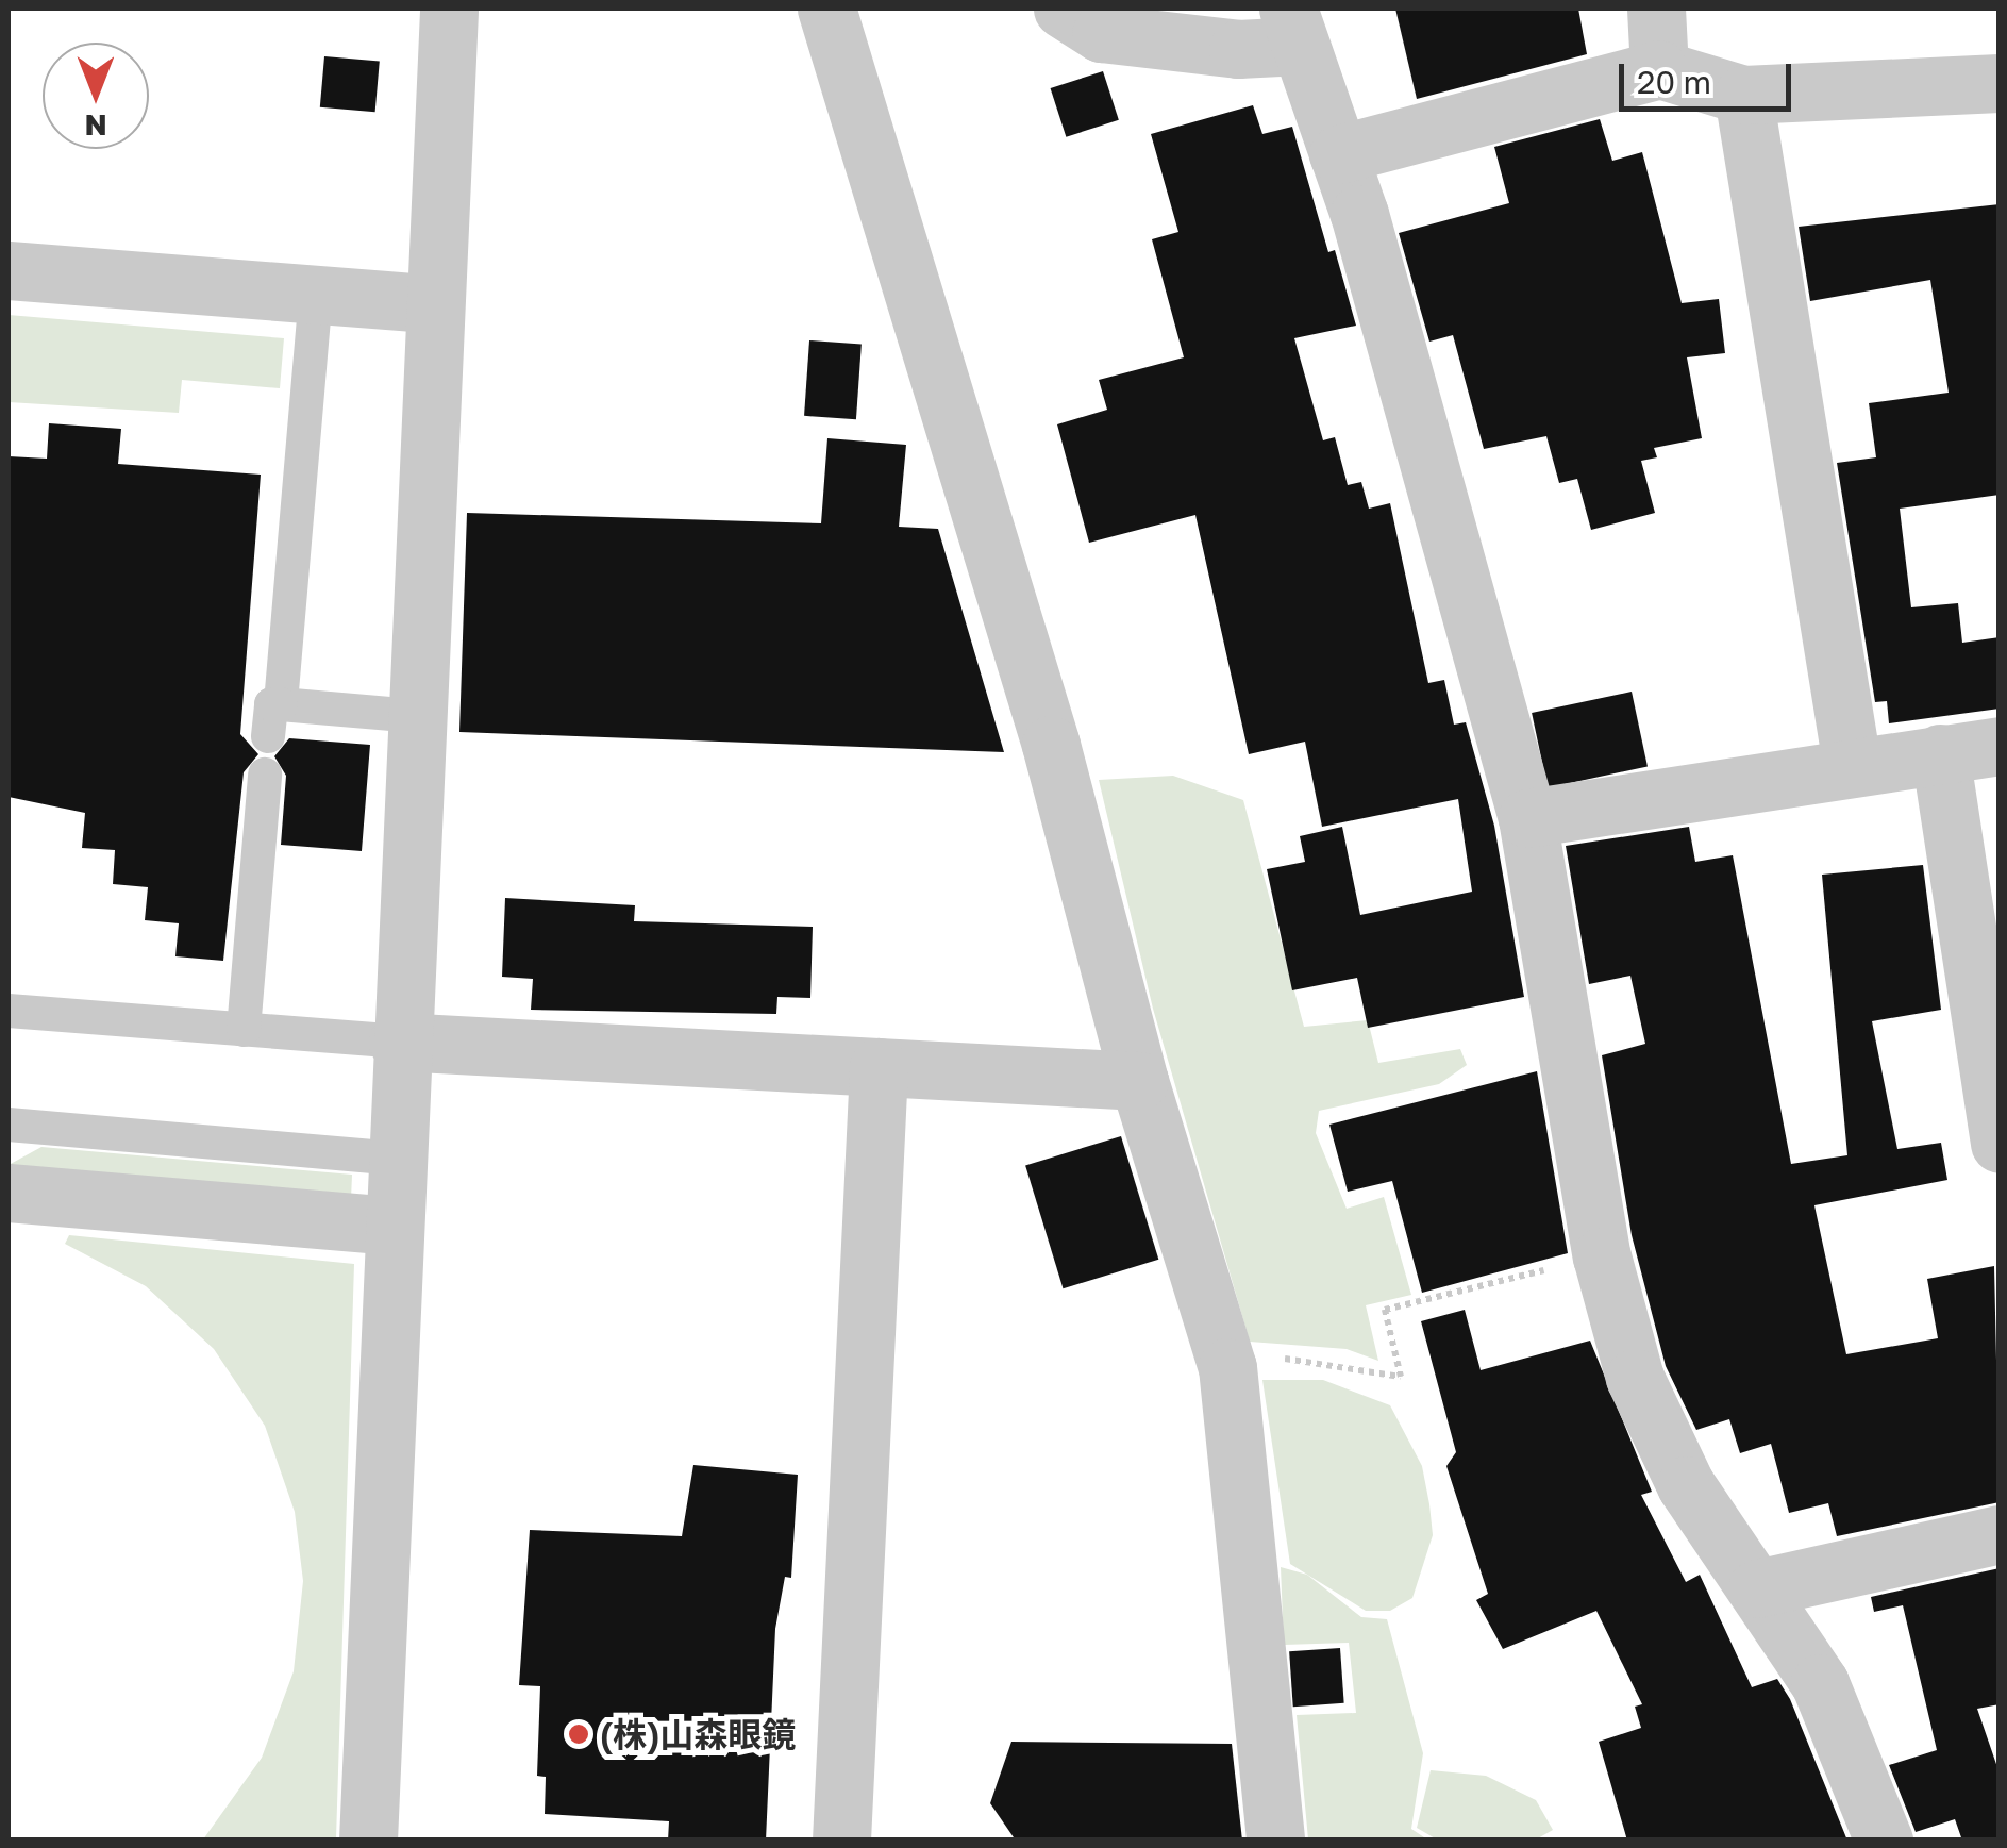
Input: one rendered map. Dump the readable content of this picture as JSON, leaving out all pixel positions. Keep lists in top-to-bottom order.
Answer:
{
  "places": ["(株)山森眼鏡"],
  "scale_bar": "20 m",
  "north": "bottom"
}
